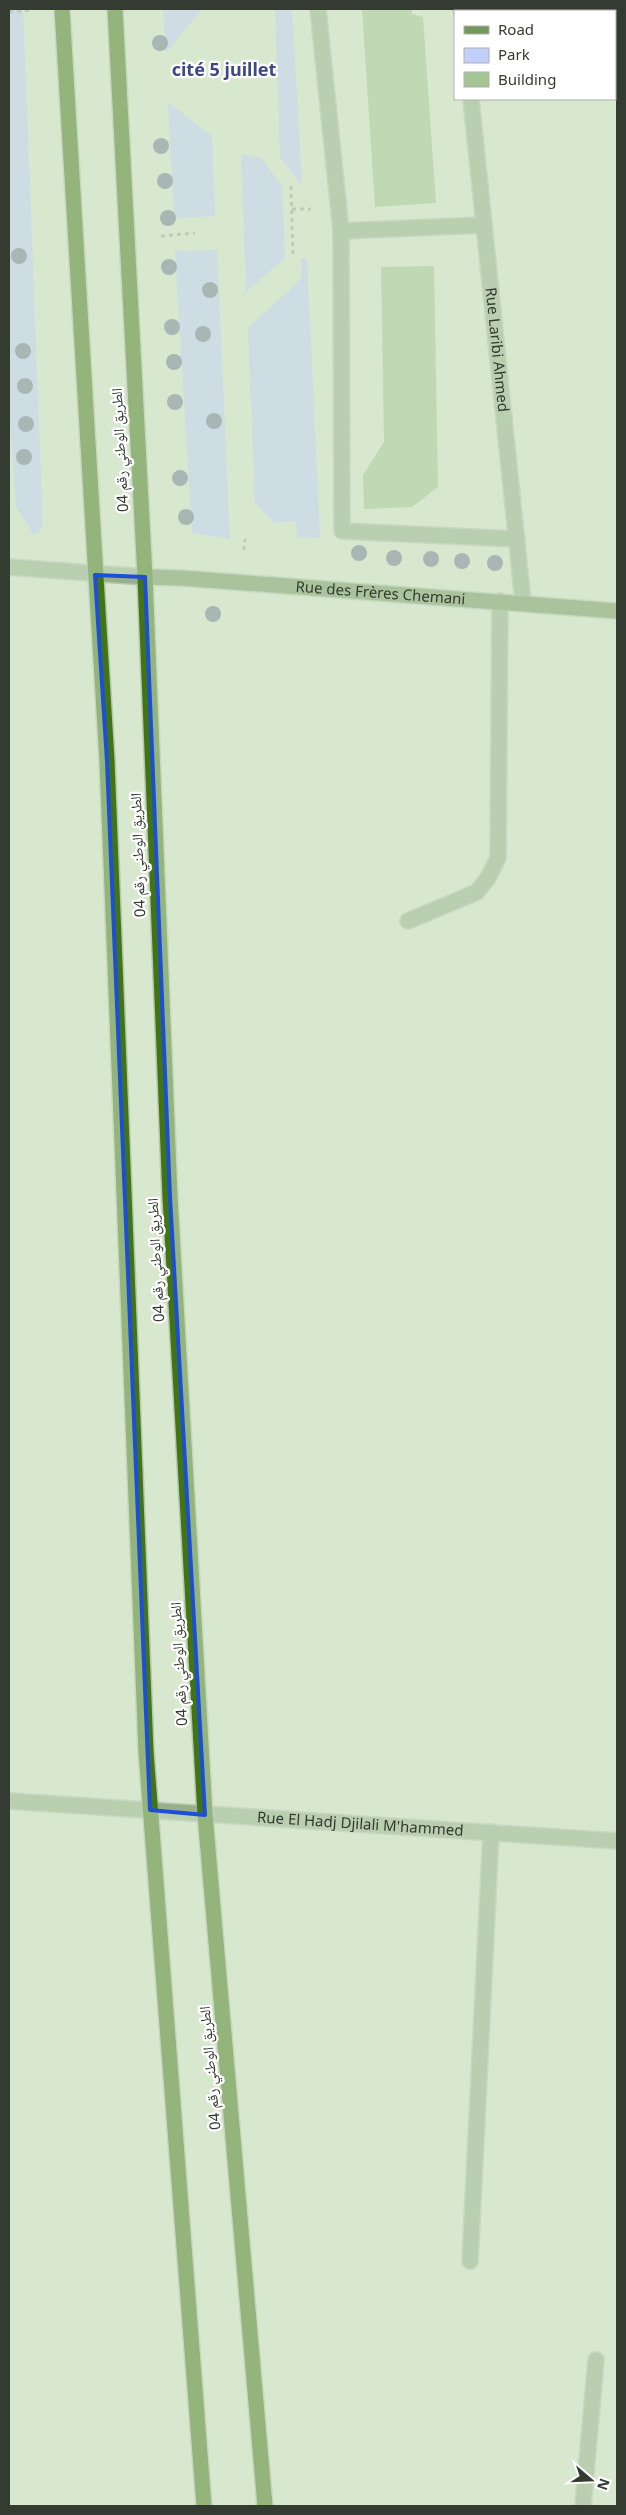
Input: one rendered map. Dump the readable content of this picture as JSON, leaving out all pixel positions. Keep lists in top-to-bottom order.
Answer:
{
  "streets": {
    "highway": ["الطريق الوطني رقم 04"],
    "street": ["Rue Laribi Ahmed", "Rue des Frères Chemani", "Rue El Hadj Djilali M'hammed"]
  },
  "crossings": [
    ["Rue Laribi Ahmed", "Rue des Frères Chemani"],
    ["الطريق الوطني رقم 04", "Rue des Frères Chemani"],
    ["الطريق الوطني رقم 04", "Rue El Hadj Djilali M'hammed"]
  ],
  "districts": ["cité 5 juillet"],
  "legend": ["Road", "Park", "Building"],
  "north": "right"
}
